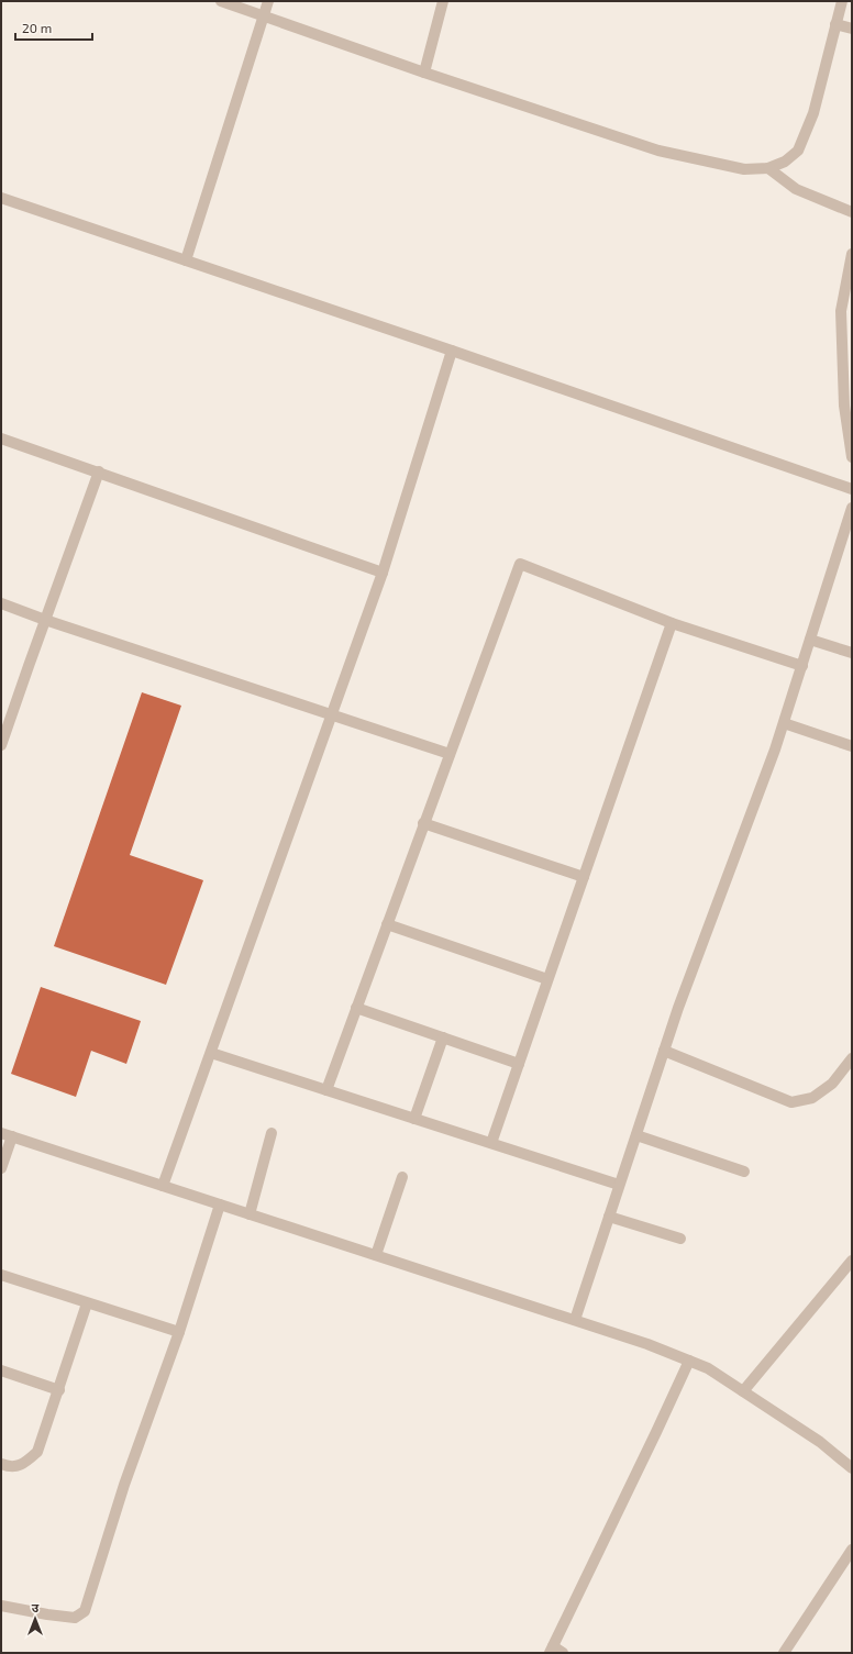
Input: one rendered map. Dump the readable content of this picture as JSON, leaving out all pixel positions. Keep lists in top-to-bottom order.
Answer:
{
  "scale_bar": "20 m",
  "north": "top"
}
